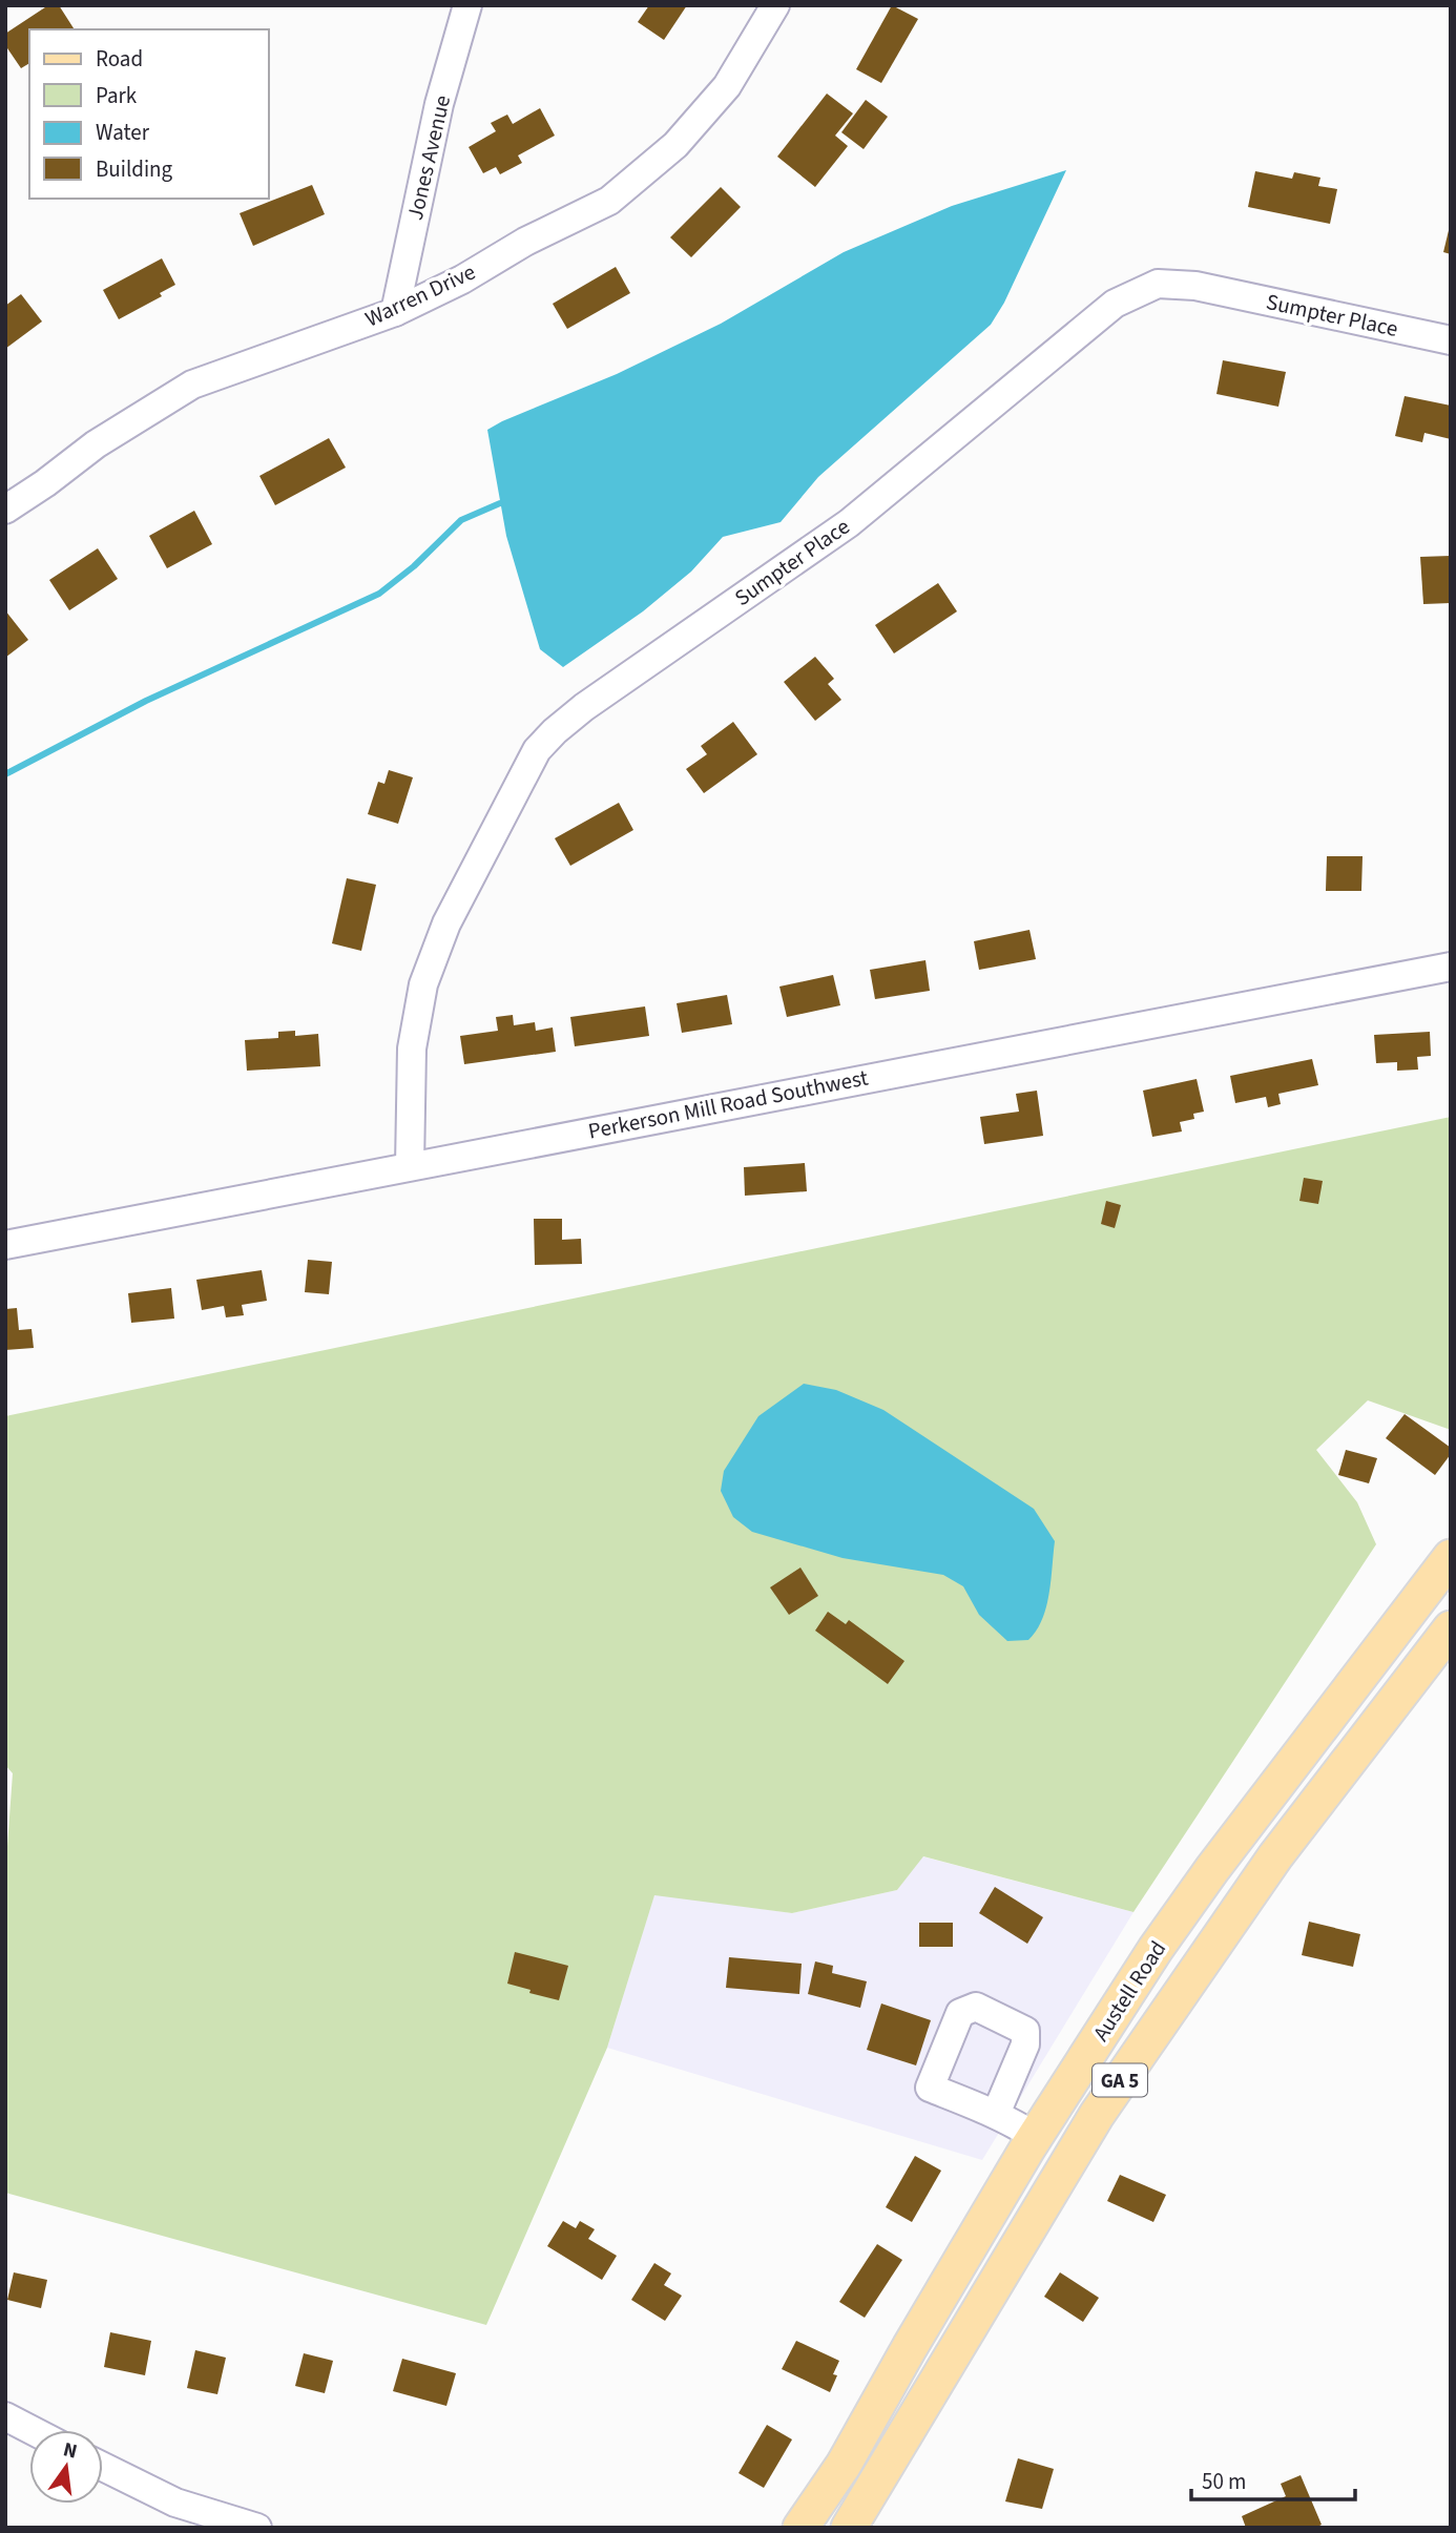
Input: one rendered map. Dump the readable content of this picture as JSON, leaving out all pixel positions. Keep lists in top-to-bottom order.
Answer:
{
  "streets": {
    "main road": ["Austell Road", "GA 5"],
    "street": [
      "Jones Avenue",
      "Warren Drive",
      "Sumpter Place",
      "Perkerson Mill Road Southwest"
    ]
  },
  "crossings": [
    ["Jones Avenue", "Warren Drive"],
    ["Sumpter Place", "Perkerson Mill Road Southwest"]
  ],
  "legend": [
    "Road",
    "Park",
    "Water",
    "Building"
  ],
  "scale_bar": "50 m",
  "north": "top"
}
